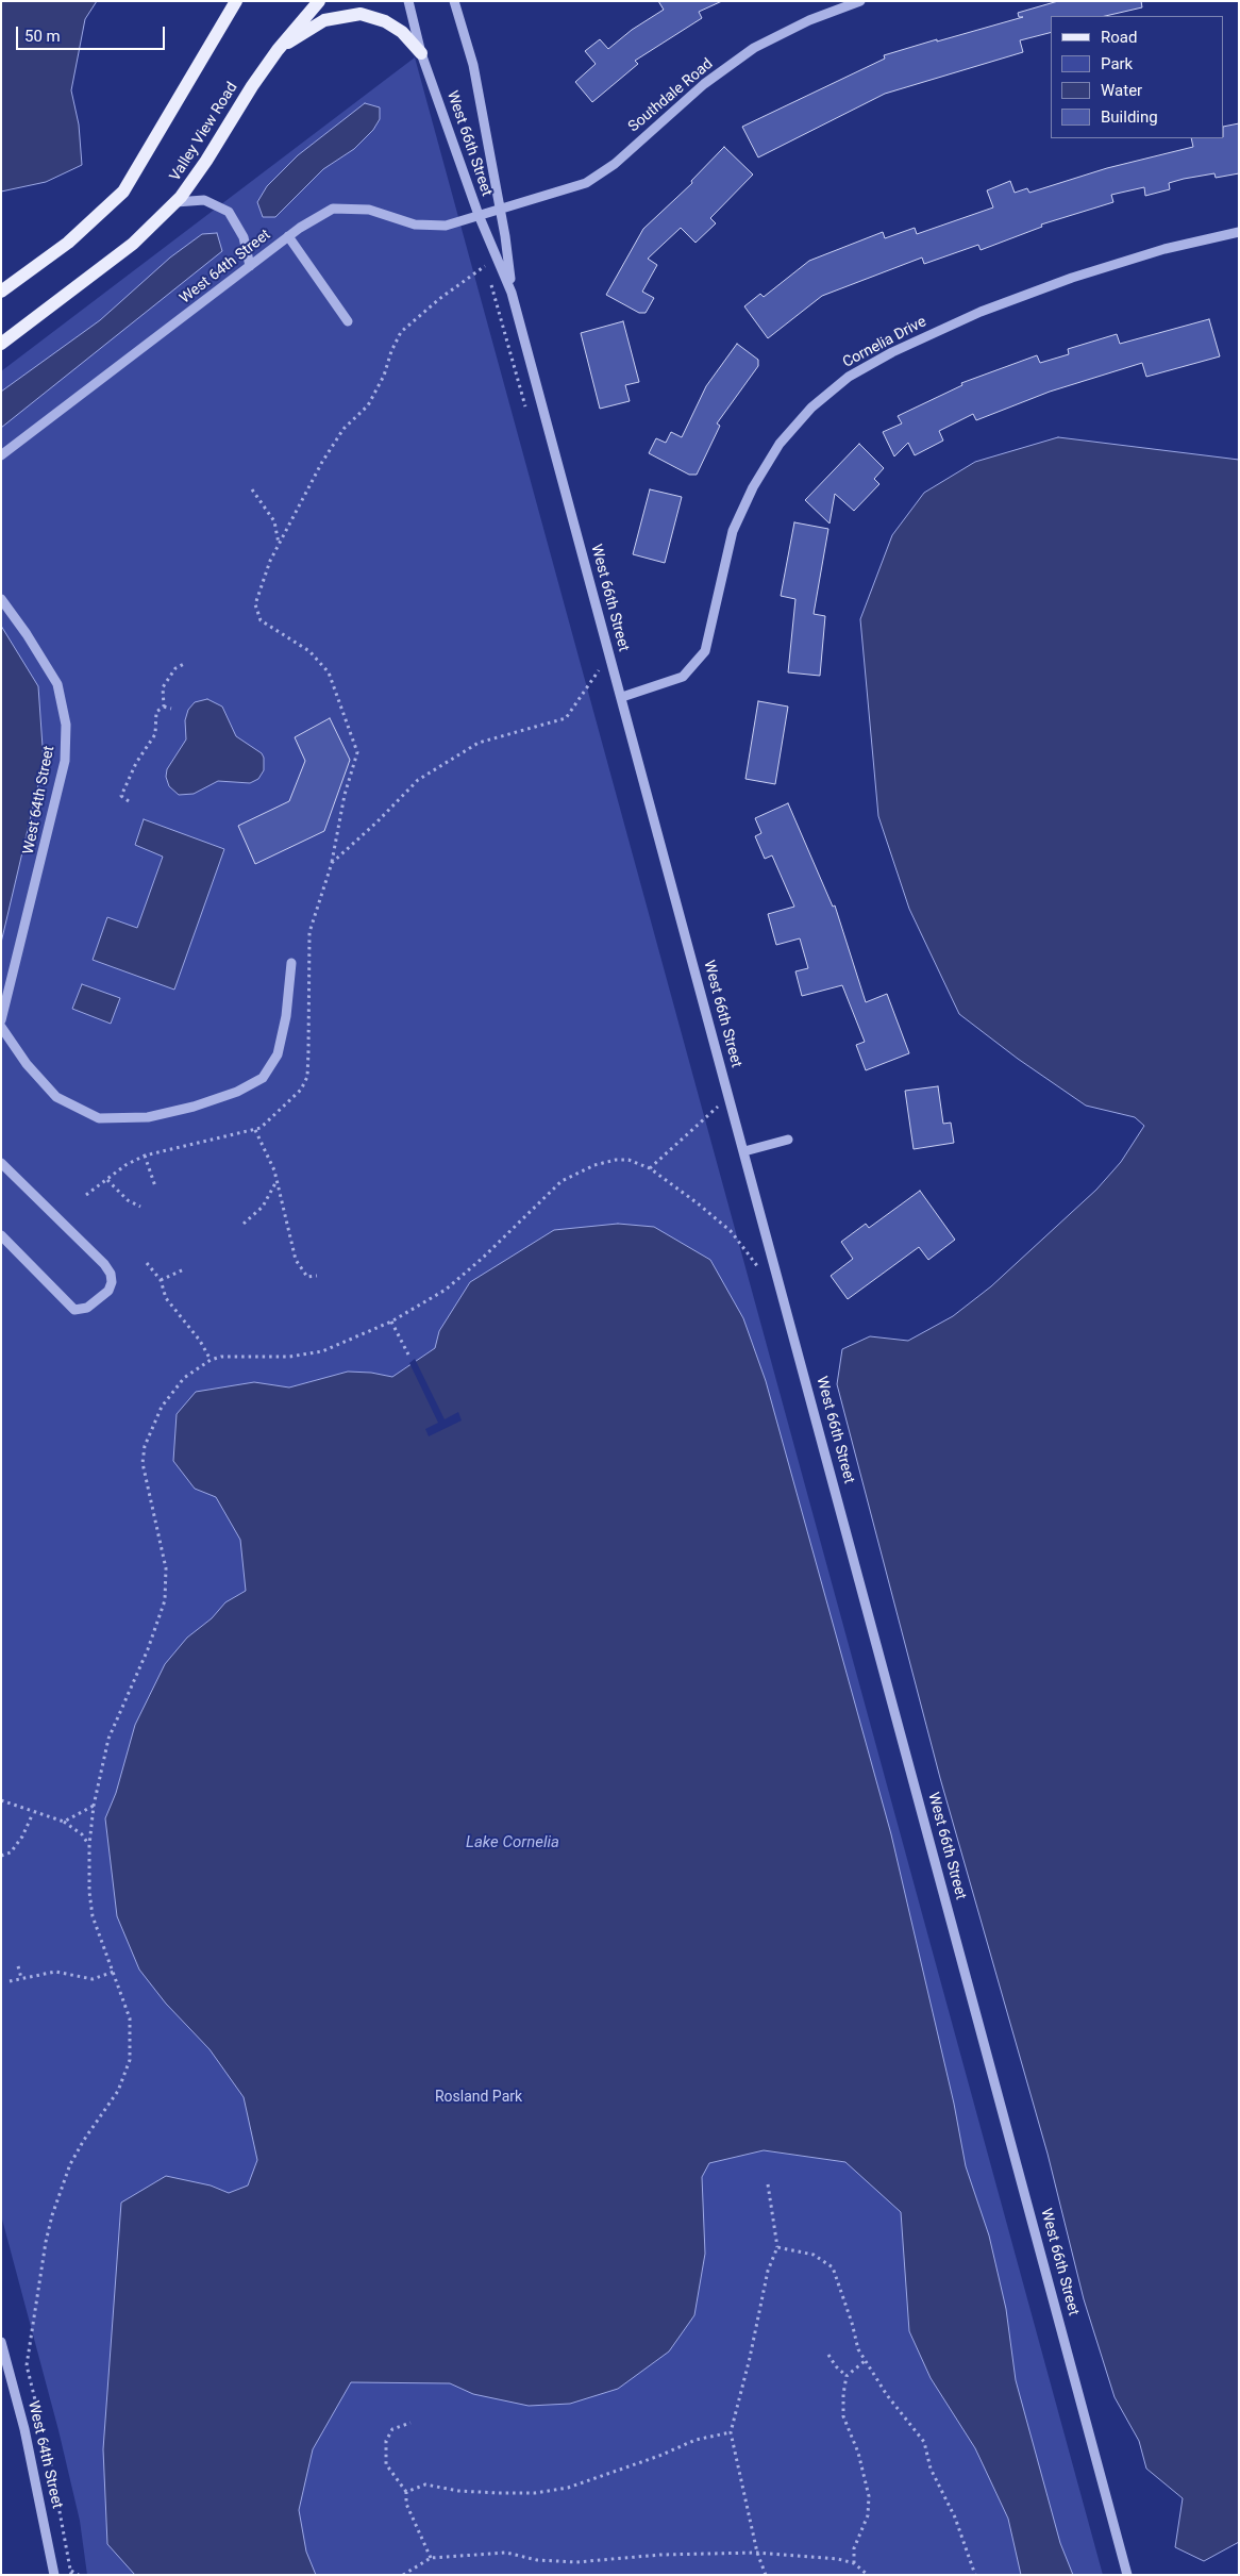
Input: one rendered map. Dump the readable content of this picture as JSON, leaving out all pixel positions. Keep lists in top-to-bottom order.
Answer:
{
  "streets": {
    "main road": ["Valley View Road"],
    "street": [
      "Southdale Road",
      "West 66th Street",
      "West 64th Street",
      "Cornelia Drive"
    ]
  },
  "crossings": [
    ["Southdale Road", "West 66th Street"],
    ["Southdale Road", "West 64th Street"],
    ["West 66th Street", "West 64th Street"],
    ["West 66th Street", "Cornelia Drive"]
  ],
  "water": ["Lake Cornelia"],
  "parks": ["Rosland Park"],
  "legend": [
    "Road",
    "Park",
    "Water",
    "Building"
  ],
  "scale_bar": "50 m"
}
